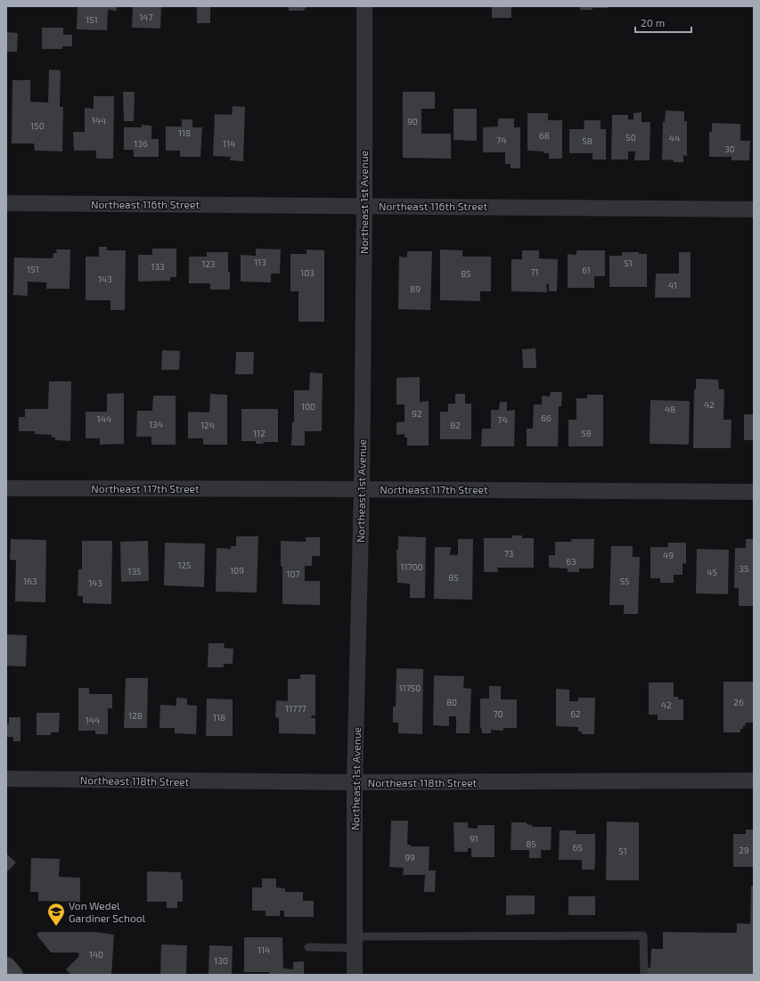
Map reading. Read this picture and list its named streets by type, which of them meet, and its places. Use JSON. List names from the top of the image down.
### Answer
{
  "streets": {
    "street": [
      "Northeast 1st Avenue",
      "Northeast 116th Street",
      "Northeast 117th Street",
      "Northeast 118th Street"
    ]
  },
  "crossings": [
    ["Northeast 1st Avenue", "Northeast 116th Street"],
    ["Northeast 1st Avenue", "Northeast 117th Street"],
    ["Northeast 1st Avenue", "Northeast 118th Street"]
  ],
  "places": {
    "school or university": ["Von Wedel Gardiner School"]
  },
  "house_numbers": [
    "147",
    "151",
    "144",
    "90",
    "150",
    "118",
    "68",
    "50",
    "44",
    "74",
    "58",
    "136",
    "114",
    "30",
    "113",
    "51",
    "123",
    "133",
    "151",
    "61",
    "71",
    "103",
    "85",
    "143",
    "41",
    "89",
    "42",
    "100",
    "48",
    "92",
    "66",
    "144",
    "74",
    "134",
    "124",
    "82",
    "112",
    "58",
    "73",
    "49",
    "63",
    "125",
    "11700",
    "35",
    "109",
    "135",
    "45",
    "107",
    "85",
    "163",
    "55",
    "143",
    "11750",
    "80",
    "26",
    "42",
    "11777",
    "70",
    "62",
    "128",
    "118",
    "144",
    "91",
    "85",
    "65",
    "29",
    "51",
    "99",
    "114",
    "140",
    "130"
  ],
  "scale_bar": "20 m"
}
